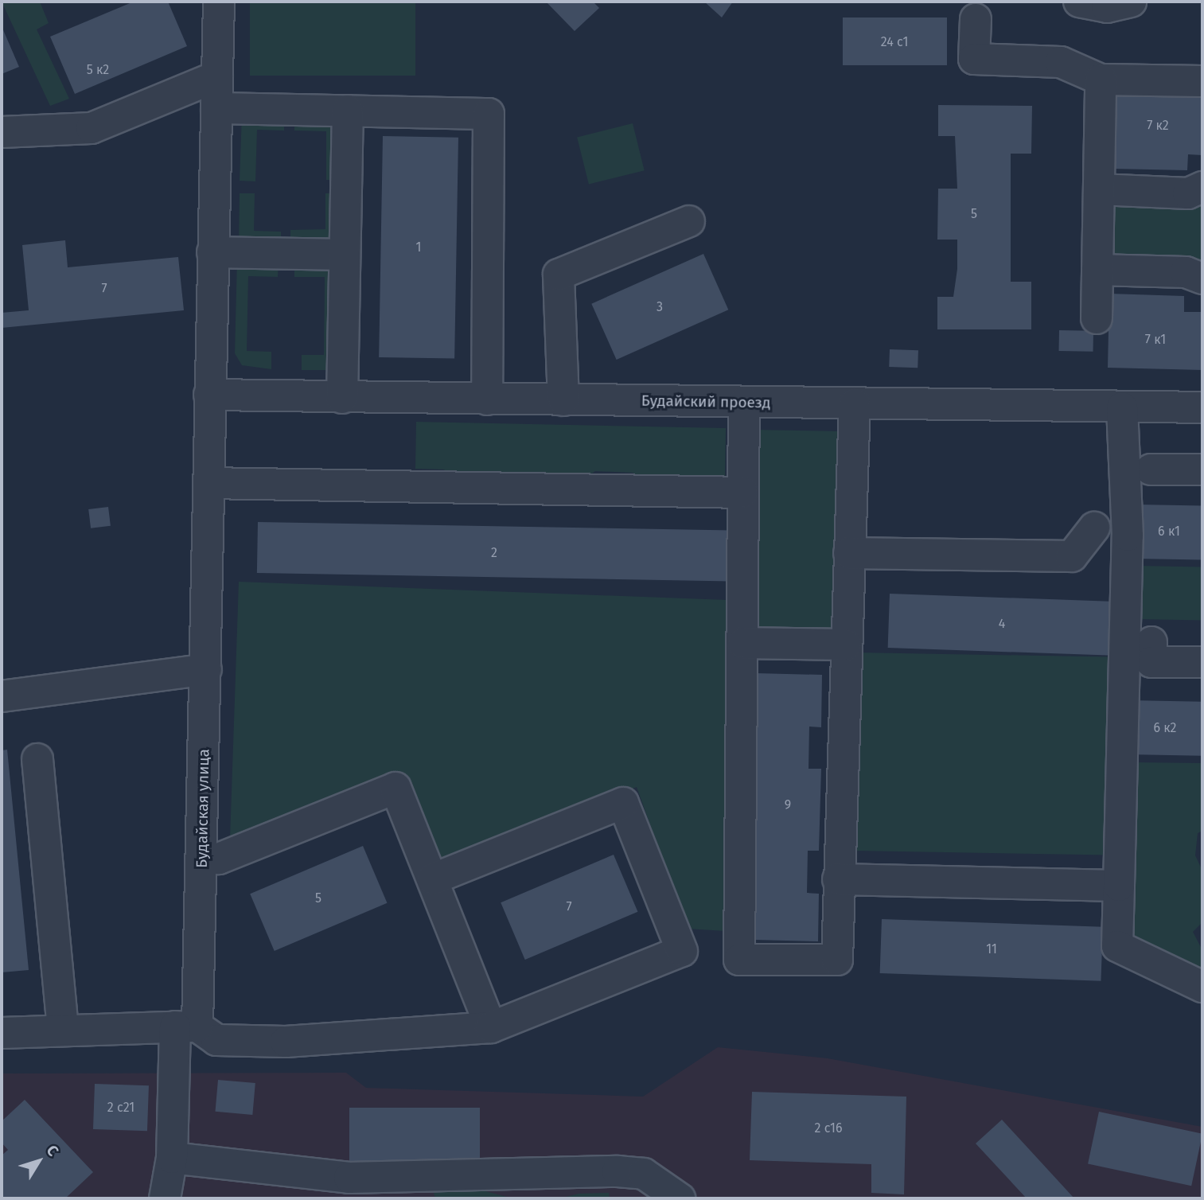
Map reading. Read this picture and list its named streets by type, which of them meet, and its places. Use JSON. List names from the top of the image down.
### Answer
{
  "streets": {
    "street": ["Будайский проезд", "Будайская улица"]
  },
  "crossings": [
    ["Будайский проезд", "Будайская улица"]
  ],
  "house_numbers": [
    "24 с1",
    "5 к2",
    "7 к2",
    "5",
    "1",
    "7",
    "3",
    "7 к1",
    "6 к1",
    "2",
    "4",
    "6 к2",
    "9",
    "5",
    "7",
    "11",
    "2 с21",
    "2 с16"
  ],
  "north": "top right"
}
